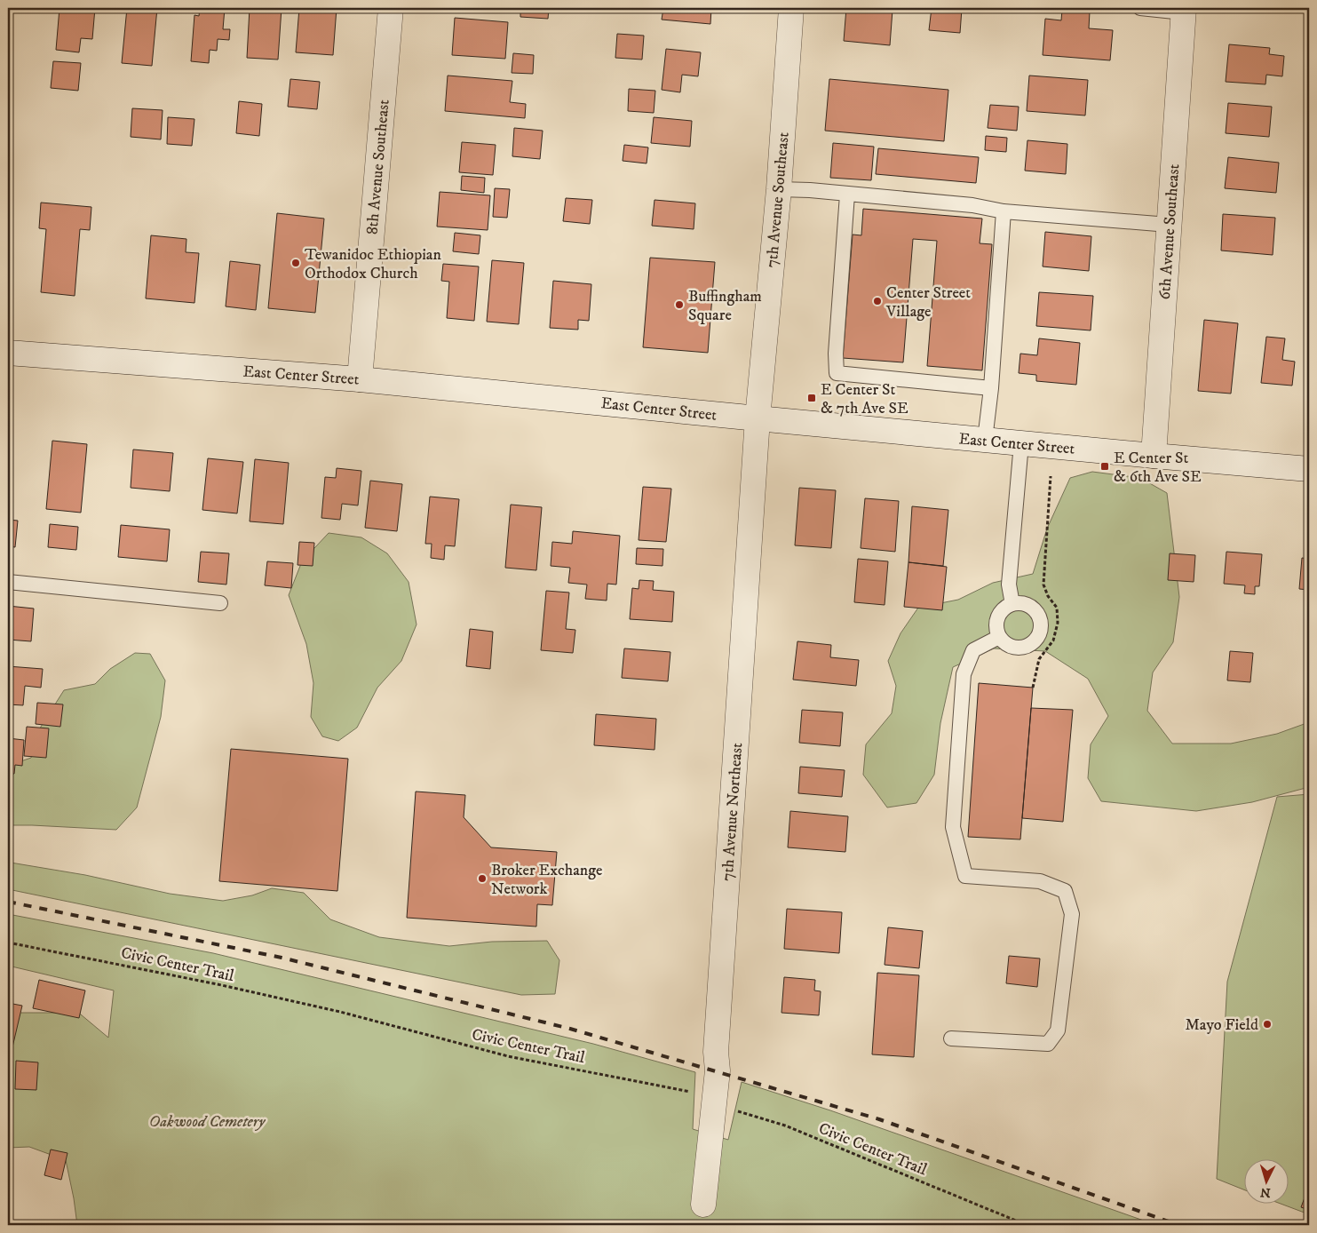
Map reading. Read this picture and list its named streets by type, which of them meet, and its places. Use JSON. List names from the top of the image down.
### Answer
{
  "streets": {
    "street": [
      "8th Avenue Southeast",
      "7th Avenue Southeast",
      "6th Avenue Southeast",
      "East Center Street",
      "7th Avenue Northeast"
    ],
    "path": ["Civic Center Trail"]
  },
  "crossings": [
    ["8th Avenue Southeast", "East Center Street"],
    ["7th Avenue Southeast", "East Center Street"],
    ["7th Avenue Southeast", "7th Avenue Northeast"],
    ["6th Avenue Southeast", "East Center Street"],
    ["East Center Street", "7th Avenue Northeast"],
    ["7th Avenue Northeast", "Civic Center Trail"]
  ],
  "parks": ["Oakwood Cemetery"],
  "places": {
    "other": [
      "Tewanidoc Ethiopian Orthodox Church",
      "Center Street Village",
      "Buffingham Square",
      "Broker Exchange Network",
      "Mayo Field"
    ],
    "transit": ["E Center St & 7th Ave SE", "E Center St & 6th Ave SE"]
  },
  "north": "bottom"
}
